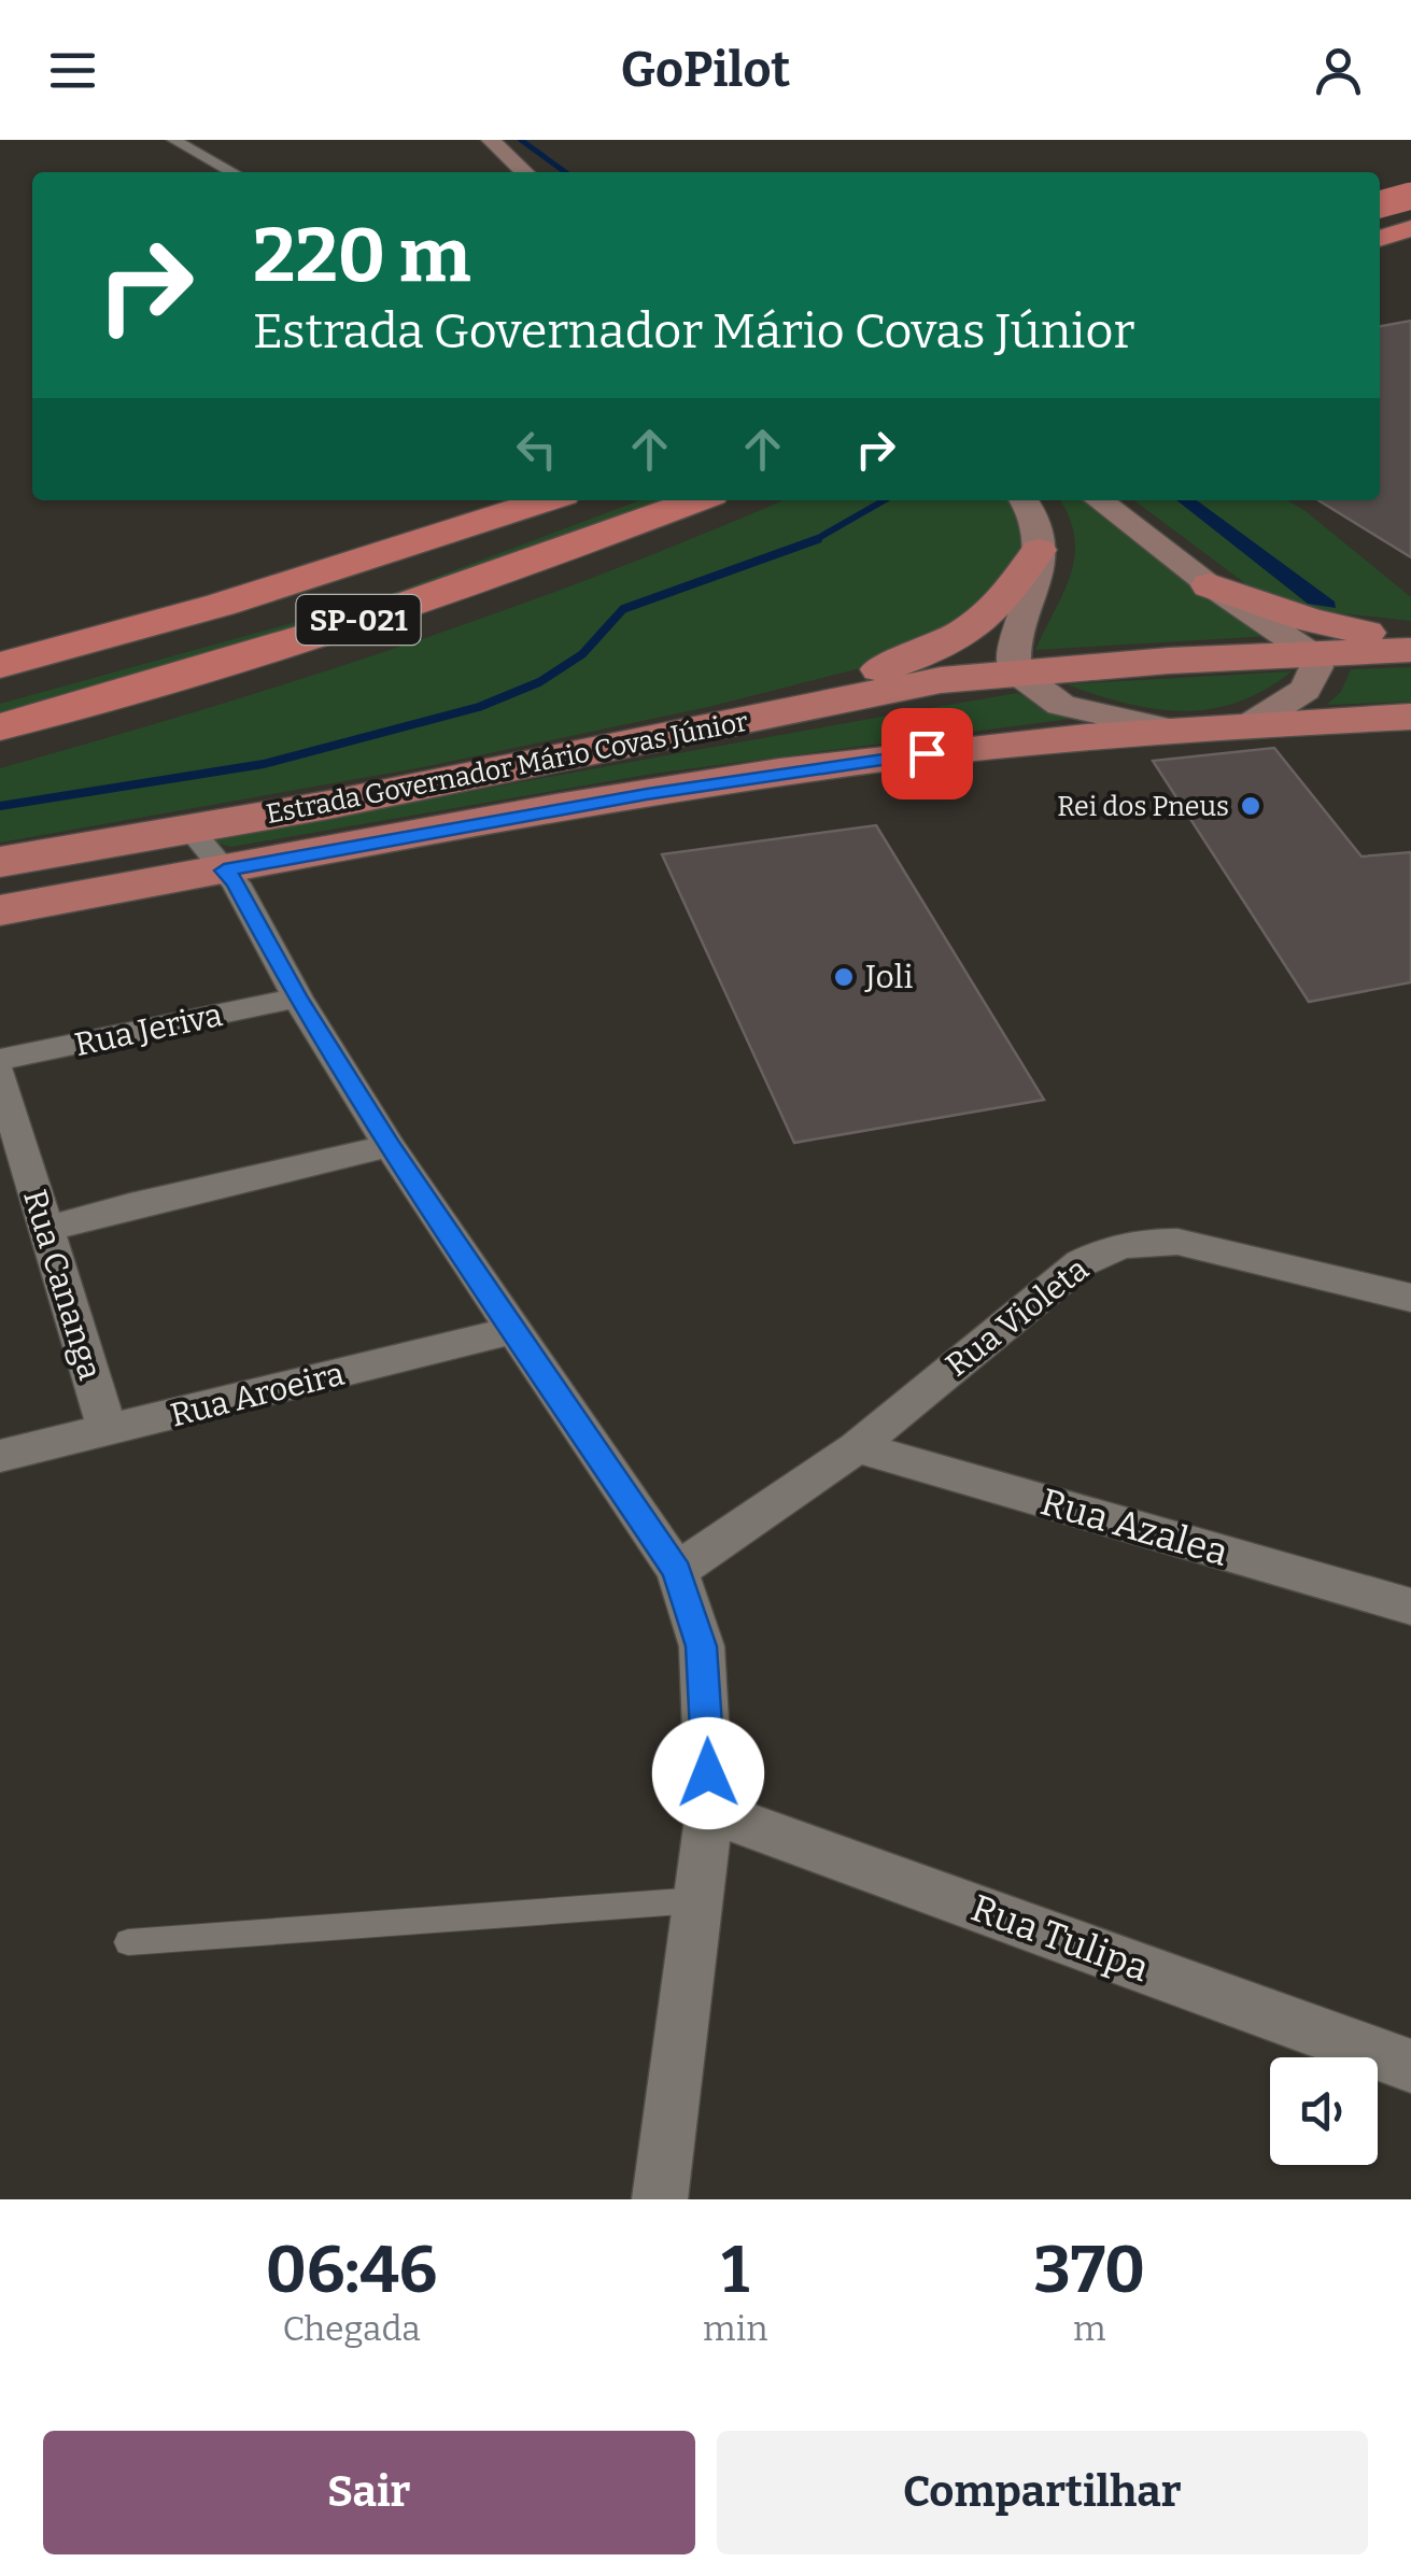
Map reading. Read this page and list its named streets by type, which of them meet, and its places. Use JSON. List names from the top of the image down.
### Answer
{
  "streets": {
    "highway": ["SP-021", "Estrada Governador Mário Covas Júnior"],
    "street": [
      "Rua Jeriva",
      "Rua Cananga",
      "Rua Violeta",
      "Rua Aroeira",
      "Rua Azalea",
      "Rua Tulipa"
    ]
  },
  "crossings": [
    ["Rua Cananga", "Rua Aroeira"],
    ["Rua Violeta", "Rua Azalea"]
  ],
  "places": ["Rei dos Pneus", "Joli"],
  "page": {
    "header": "GoPilot",
    "turn": ["220 m", "Estrada Governador Mário Covas Júnior"],
    "eta": [
      "06:46",
      "Chegada",
      "1",
      "min",
      "370",
      "m"
    ],
    "buttons": ["Sair", "Compartilhar"]
  }
}
